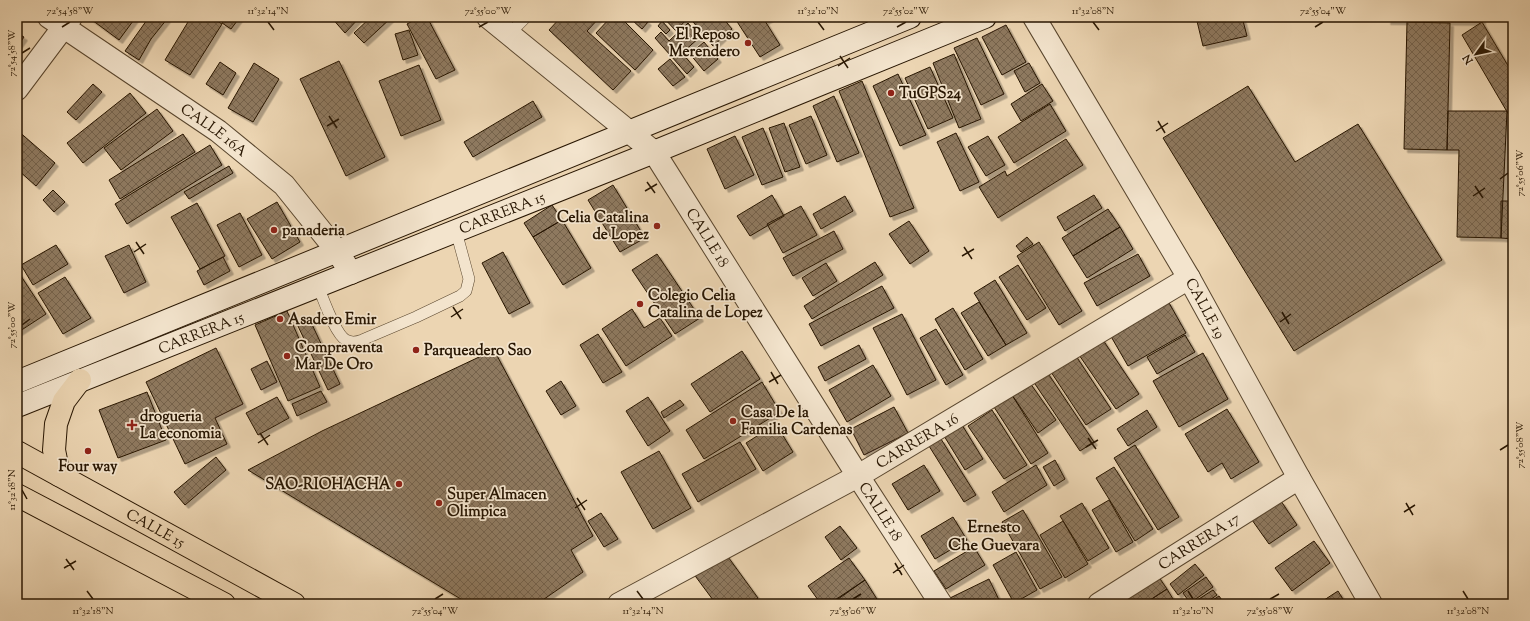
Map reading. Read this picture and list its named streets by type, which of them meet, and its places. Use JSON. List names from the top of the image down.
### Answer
{
  "streets": {
    "highway": ["CALLE 15"],
    "street": [
      "CALLE 16A",
      "CARRERA 15",
      "CALLE 18",
      "CALLE 19",
      "CARRERA 16",
      "CARRERA 17"
    ]
  },
  "crossings": [
    ["CALLE 16A", "CARRERA 15"],
    ["CARRERA 15", "CALLE 18"],
    ["CALLE 18", "CARRERA 16"],
    ["CALLE 19", "CARRERA 16"],
    ["CALLE 19", "CARRERA 17"]
  ],
  "districts": ["Ernesto Che Guevara"],
  "places": {
    "other": [
      "El Reposo Merendero",
      "TuGPS24",
      "Celia Catalina de Lopez",
      "panaderia",
      "Colegio Celia Catalina de Lopez",
      "Asadero Emir",
      "Parqueadero Sao",
      "Compraventa Mar De Oro",
      "Casa De la Familia Cardenas",
      "Four way",
      "SAO-RIOHACHA",
      "Super Almacen Olimpica"
    ],
    "health": ["drogueria La economia"]
  },
  "north": "bottom left",
  "coordinates": [
    "72°54'58\"W",
    "11°32'14\"N",
    "72°55'00\"W",
    "11°32'10\"N",
    "72°55'02\"W",
    "11°32'08\"N",
    "72°55'04\"W",
    "72°55'06\"W",
    "72°55'08\"W",
    "11°32'18\"N"
  ]
}
